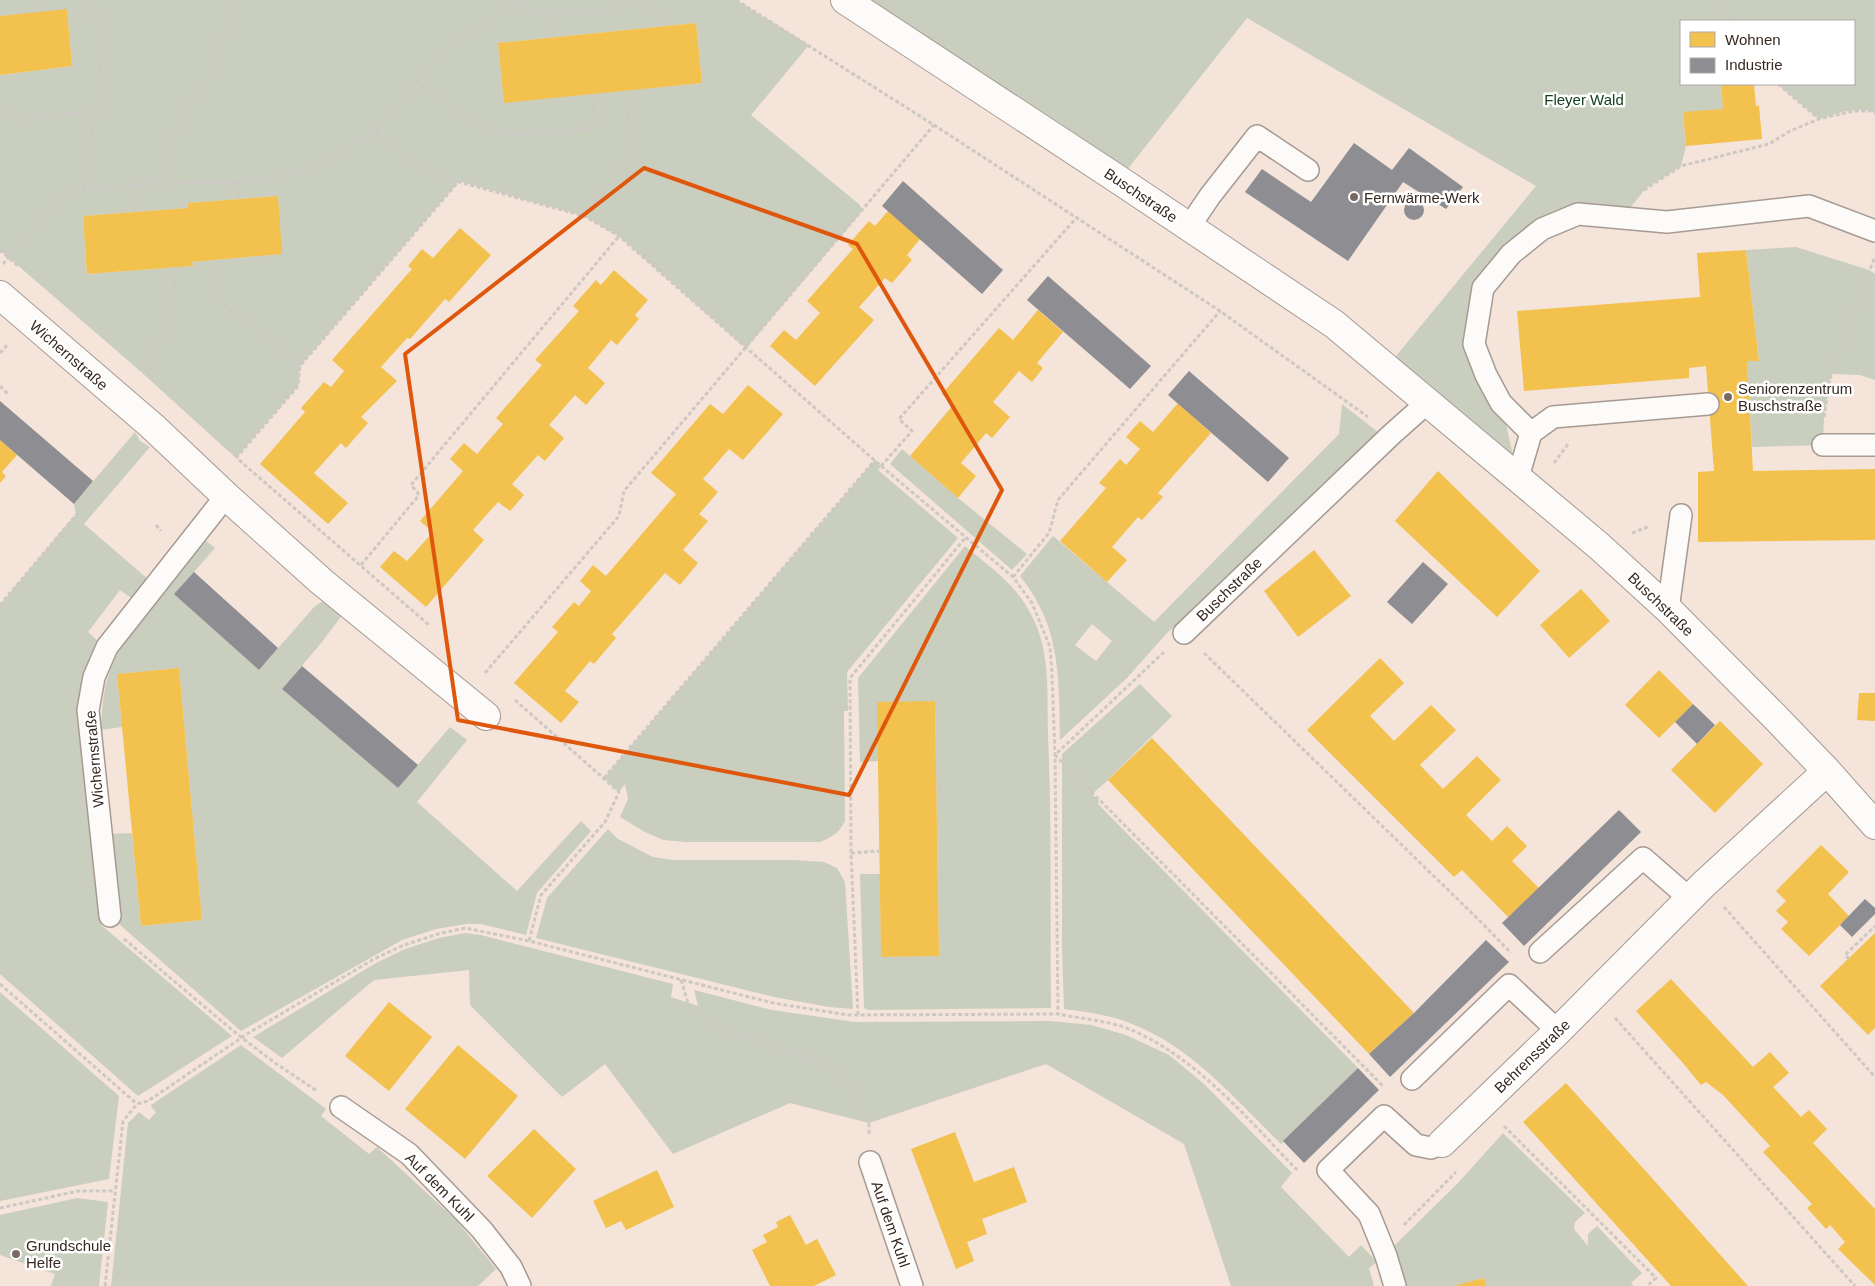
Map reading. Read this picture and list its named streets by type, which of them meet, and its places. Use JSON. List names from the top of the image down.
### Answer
{
  "streets": {
    "street": ["Buschstraße", "Wichernstraße", "Behrensstraße"],
    "lane": ["Auf dem Kuhl"]
  },
  "crossings": [
    ["Buschstraße", "Behrensstraße"]
  ],
  "parks": ["Fleyer Wald"],
  "places": ["Fernwärme-Werk", "Seniorenzentrum Buschstraße", "Grundschule Helfe"],
  "legend": ["Wohnen", "Industrie"]
}
